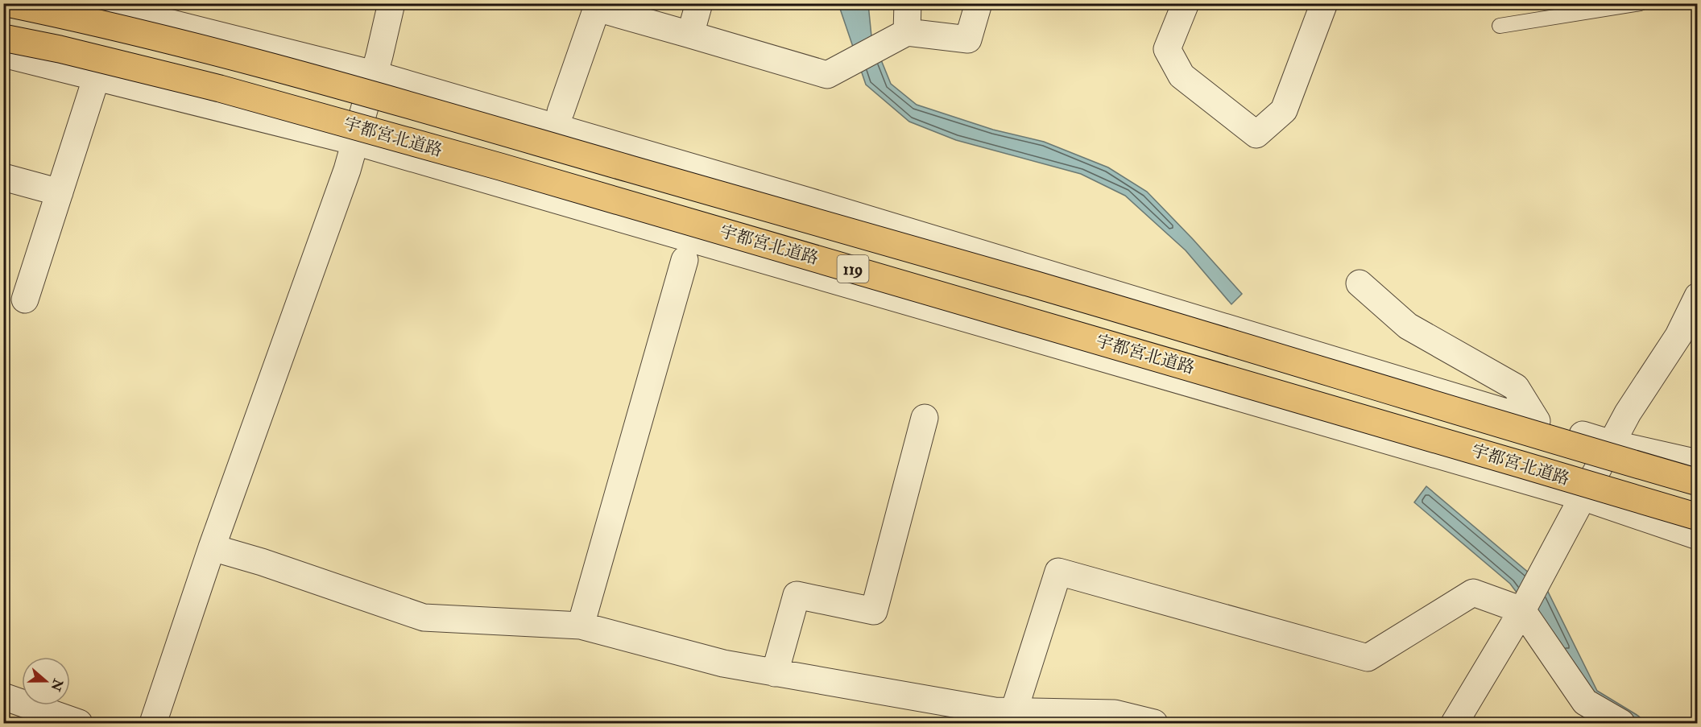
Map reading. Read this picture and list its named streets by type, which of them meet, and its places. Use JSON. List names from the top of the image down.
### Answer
{
  "streets": {
    "highway": ["宇都宮北道路", "119"]
  },
  "north": "right"
}
